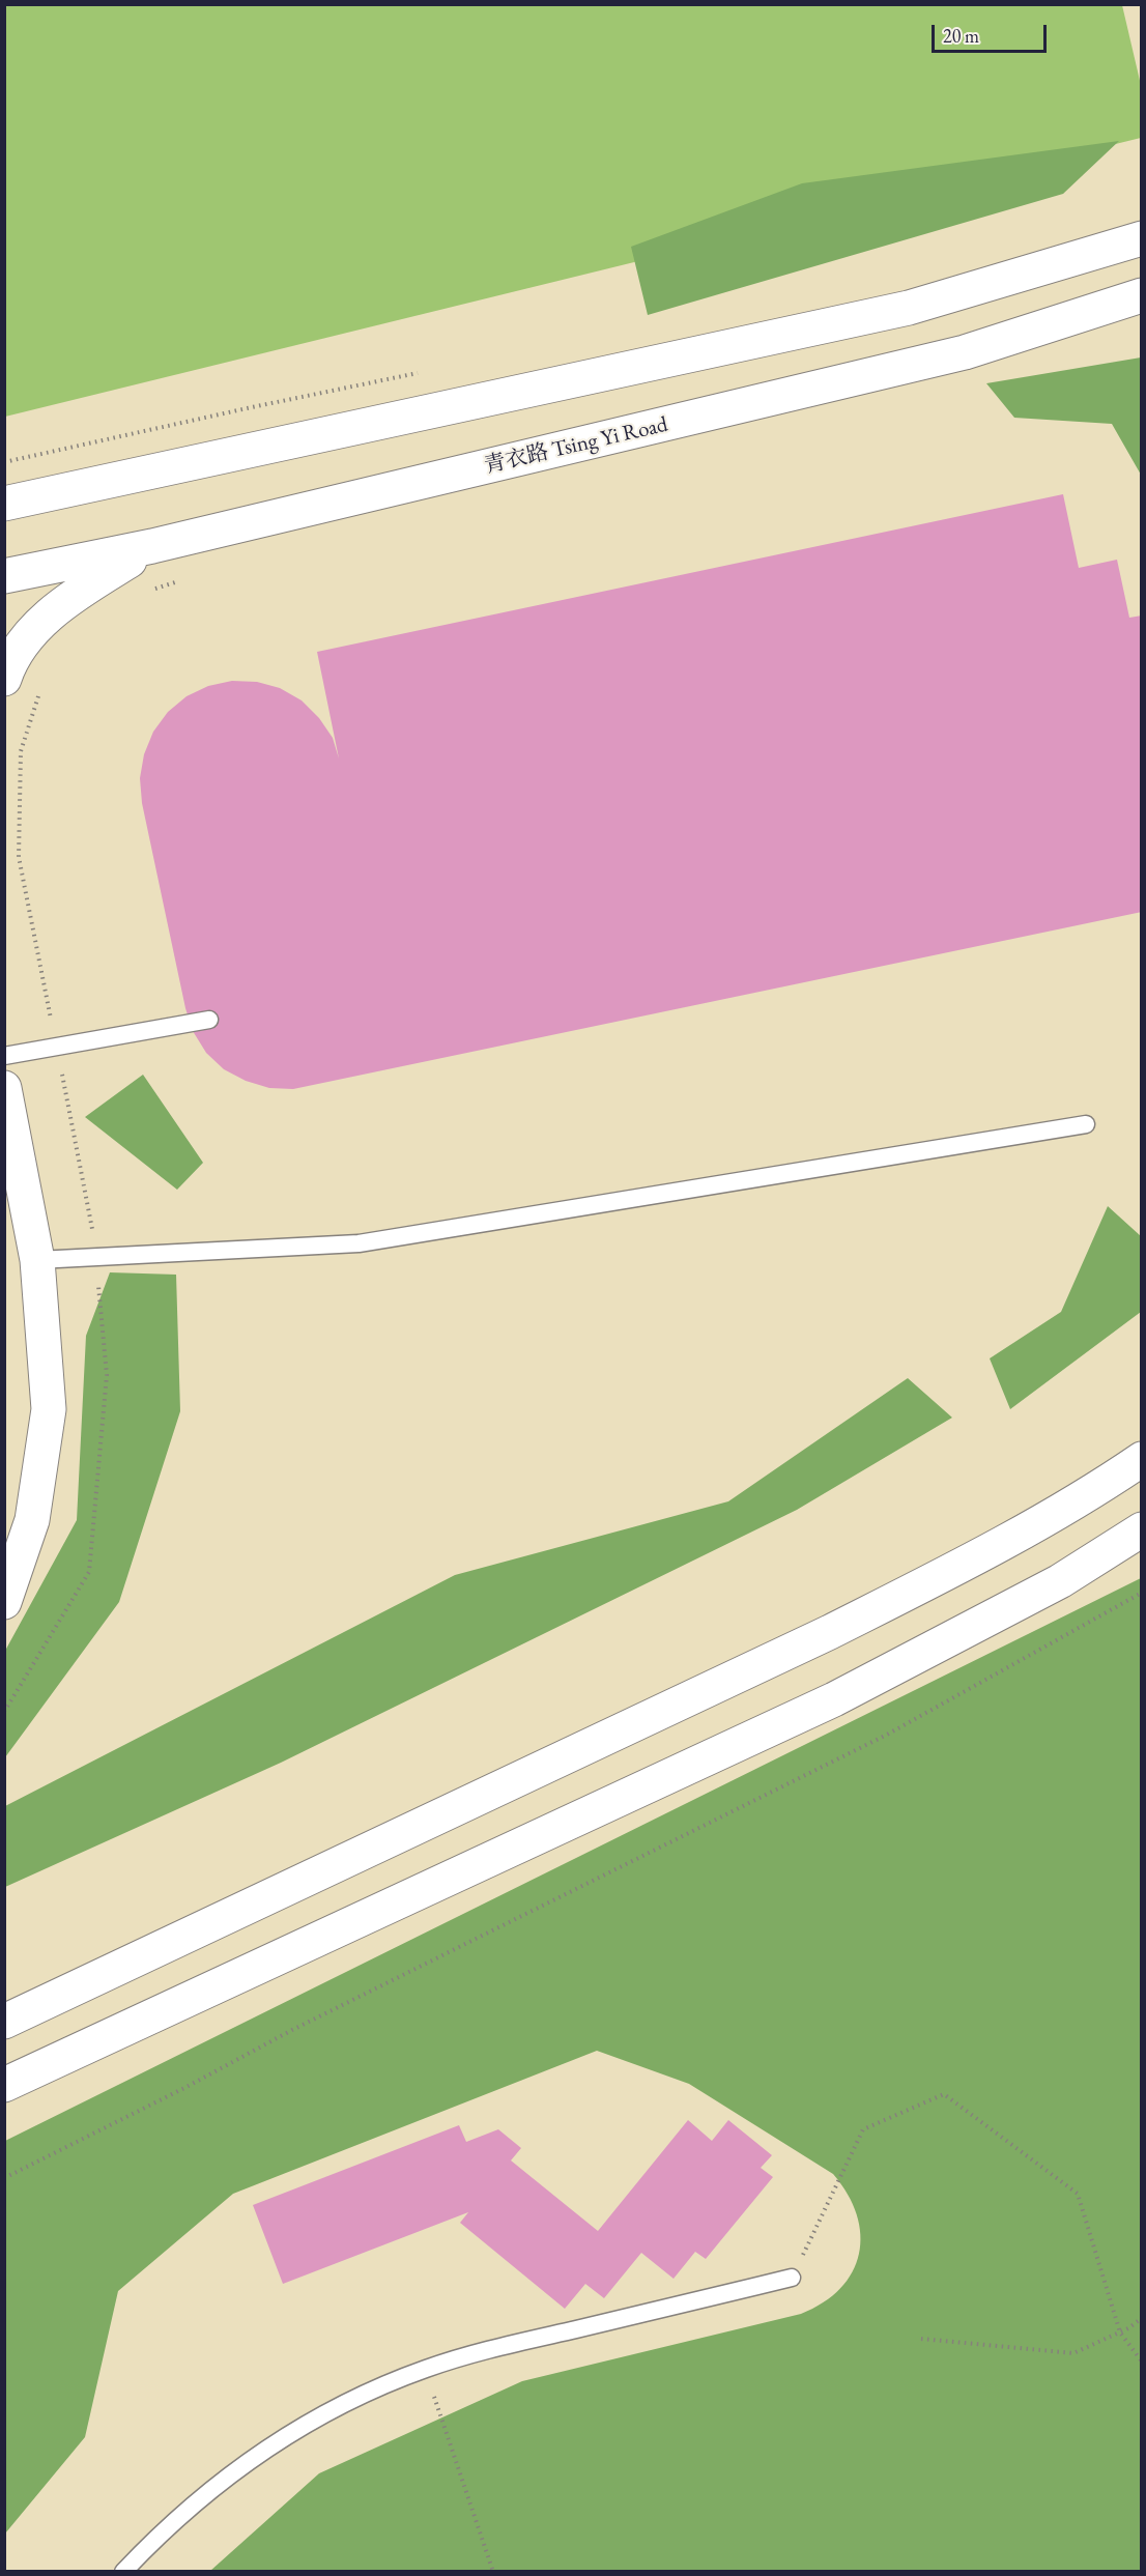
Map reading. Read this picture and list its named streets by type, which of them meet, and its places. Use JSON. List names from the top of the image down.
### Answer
{
  "streets": {
    "main road": ["青衣路 Tsing Yi Road"]
  },
  "scale_bar": "20 m"
}
